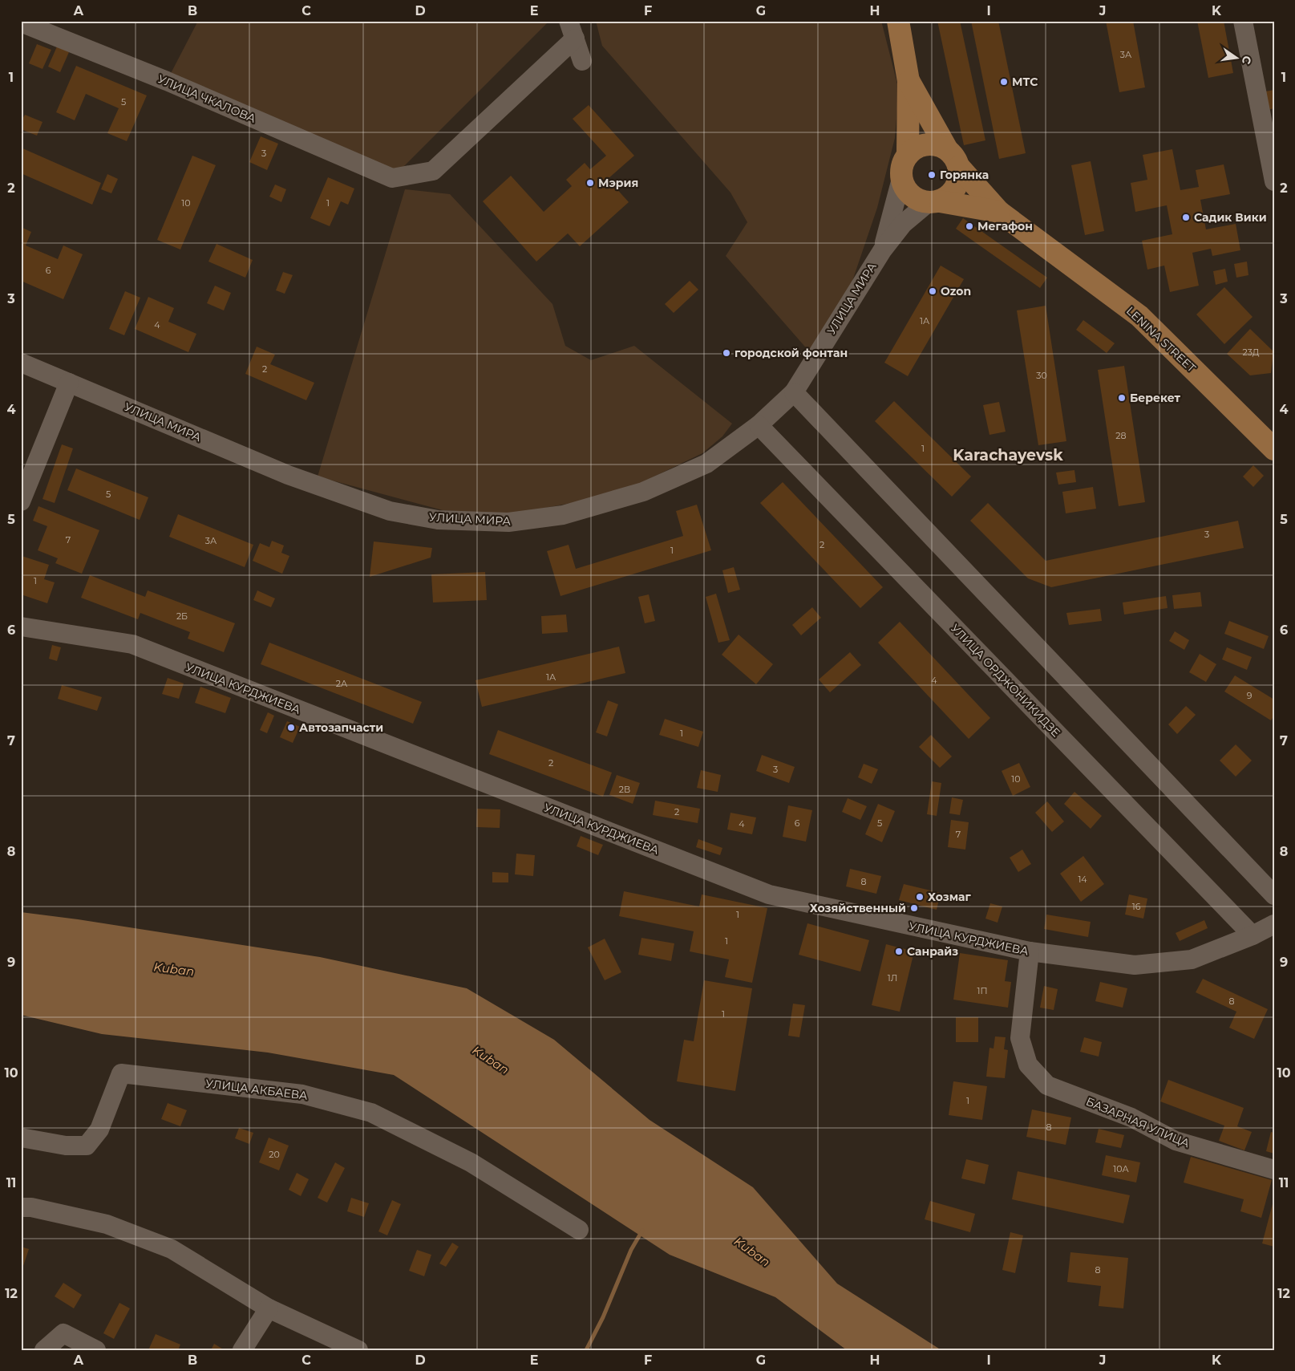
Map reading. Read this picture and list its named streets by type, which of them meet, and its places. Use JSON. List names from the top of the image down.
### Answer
{
  "streets": {
    "main road": ["LENINA STREET"],
    "street": [
      "УЛИЦА ЧКАЛОВА",
      "УЛИЦА МИРА",
      "УЛИЦА ОРДЖОНИКИДЗЕ",
      "УЛИЦА КУРДЖИЕВА",
      "УЛИЦА АКБАЕВА",
      "БАЗАРНАЯ УЛИЦА"
    ]
  },
  "crossings": [
    ["УЛИЦА МИРА", "LENINA STREET"],
    ["УЛИЦА МИРА", "УЛИЦА ОРДЖОНИКИДЗЕ"],
    ["УЛИЦА ОРДЖОНИКИДЗЕ", "УЛИЦА КУРДЖИЕВА"],
    ["УЛИЦА КУРДЖИЕВА", "БАЗАРНАЯ УЛИЦА"]
  ],
  "districts": ["Karachayevsk"],
  "water": ["Kuban"],
  "places": [
    "МТС",
    "Горянка",
    "Мэрия",
    "Садик Вики",
    "Мегафон",
    "Ozon",
    "городской фонтан",
    "Берекет",
    "Автозапчасти",
    "Хозмаг",
    "Хозяйственный",
    "Санрайз"
  ],
  "house_numbers": [
    "3А",
    "5",
    "3",
    "10",
    "1",
    "6",
    "1А",
    "4",
    "23Д",
    "2",
    "30",
    "28",
    "1",
    "5",
    "3",
    "7",
    "3А",
    "2",
    "1",
    "1",
    "2Б",
    "1А",
    "4",
    "2А",
    "9",
    "1",
    "2",
    "3",
    "10",
    "2В",
    "2",
    "6",
    "5",
    "4",
    "7",
    "14",
    "8",
    "16",
    "1",
    "1",
    "1Л",
    "1П",
    "8",
    "1",
    "1",
    "8",
    "20",
    "10А",
    "8"
  ],
  "north": "right",
  "grid": {
    "columns": [
      "A",
      "B",
      "C",
      "D",
      "E",
      "F",
      "G",
      "H",
      "I",
      "J",
      "K"
    ],
    "rows": [
      "1",
      "2",
      "3",
      "4",
      "5",
      "6",
      "7",
      "8",
      "9",
      "10",
      "11",
      "12"
    ]
  }
}
